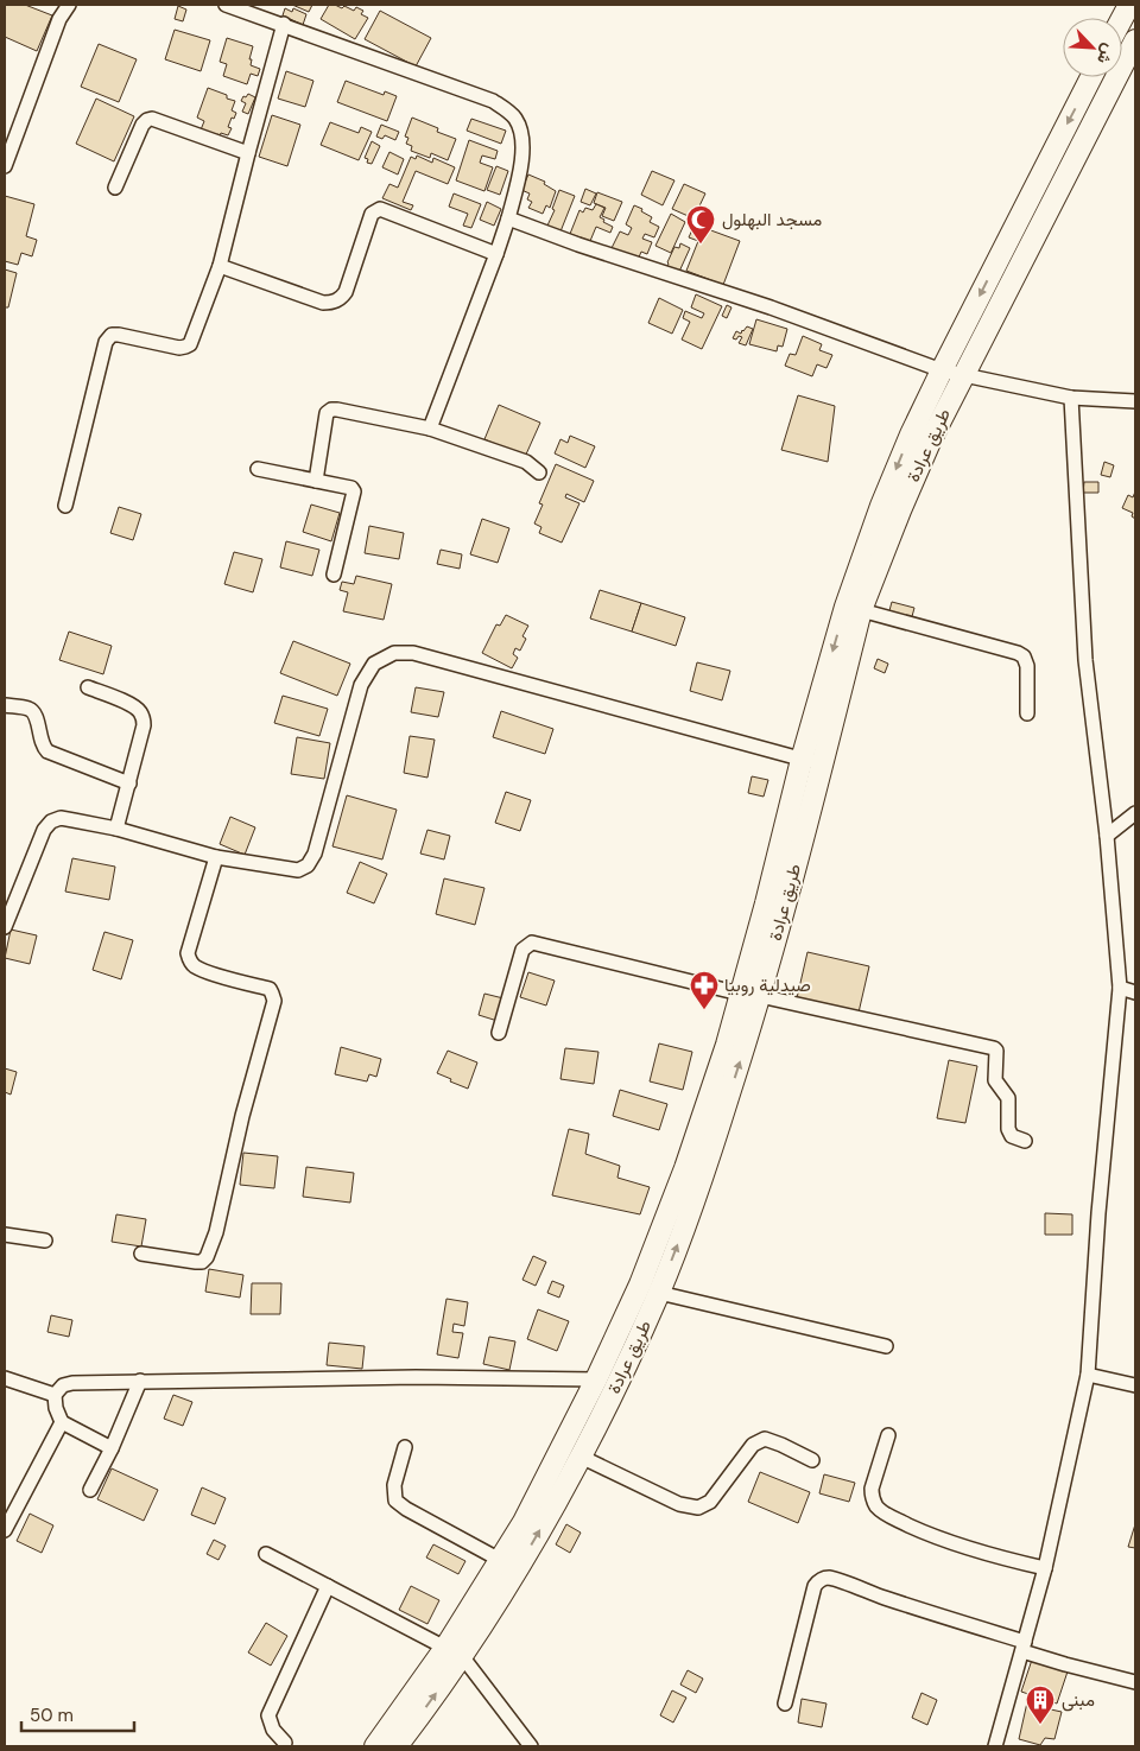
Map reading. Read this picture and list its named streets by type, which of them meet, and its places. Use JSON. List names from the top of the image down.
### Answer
{
  "streets": {
    "main road": ["طريق عرادة"]
  },
  "places": {
    "mosque": ["مسجد البهلول"],
    "pharmacy": ["صيدلية روبيا"],
    "building": ["مبنى"]
  },
  "scale_bar": "50 m",
  "north": "bottom right"
}
